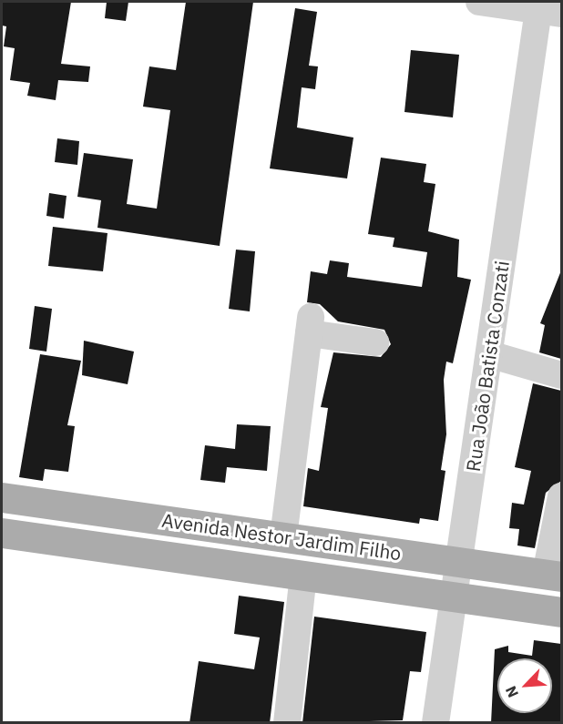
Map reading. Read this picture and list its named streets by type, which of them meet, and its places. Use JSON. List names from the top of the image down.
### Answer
{
  "streets": {
    "main road": ["Avenida Nestor Jardim Filho"],
    "street": ["Rua João Batista Conzati"]
  },
  "crossings": [
    ["Rua João Batista Conzati", "Avenida Nestor Jardim Filho"]
  ],
  "north": "bottom left"
}
